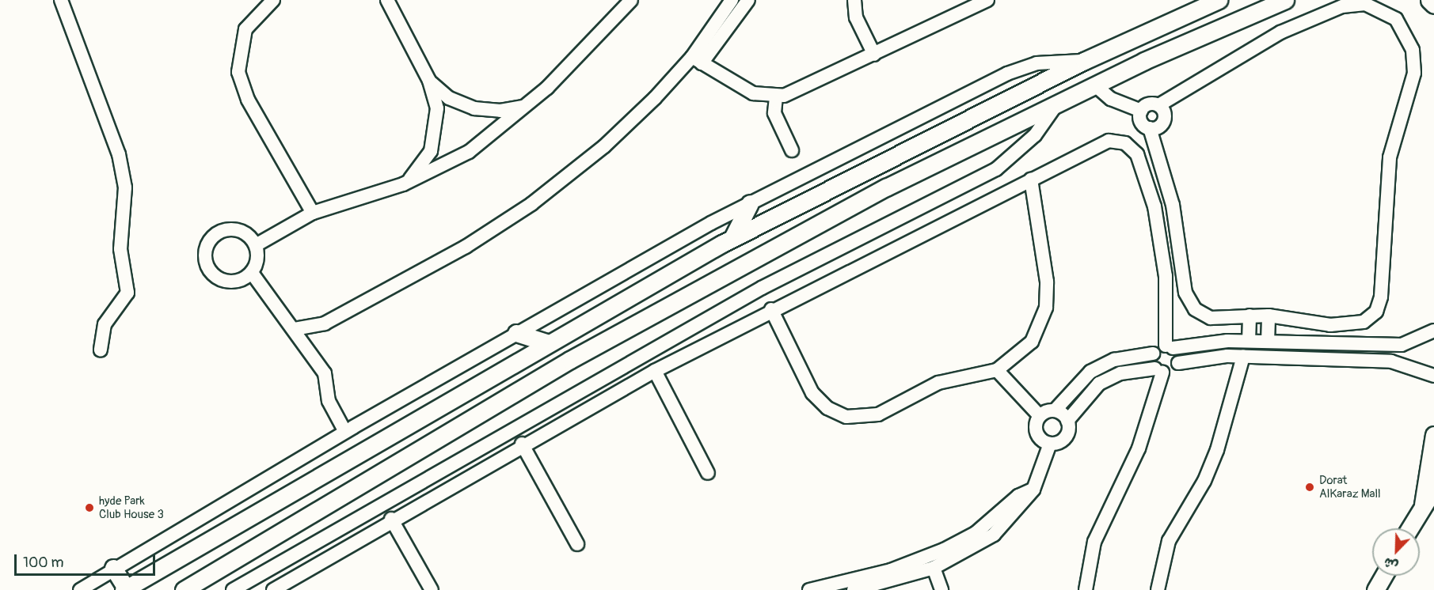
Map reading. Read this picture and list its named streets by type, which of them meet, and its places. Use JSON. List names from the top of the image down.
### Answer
{
  "places": ["Dorat AlKaraz Mall", "hyde Park Club House 3"],
  "scale_bar": "100 m",
  "north": "bottom left"
}
